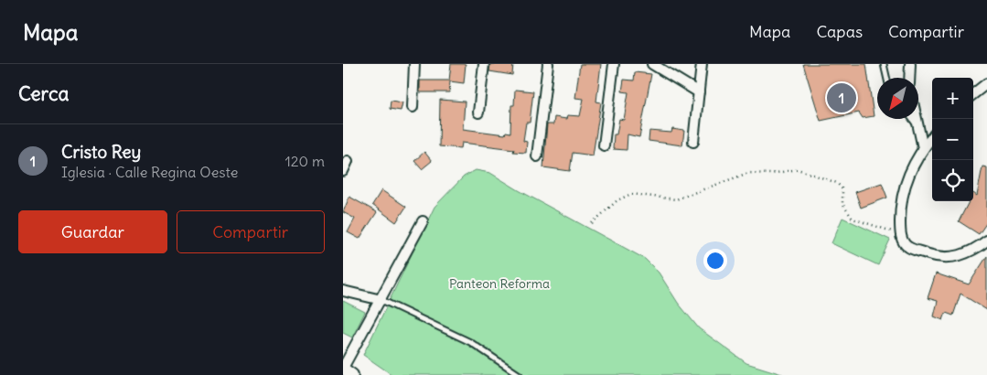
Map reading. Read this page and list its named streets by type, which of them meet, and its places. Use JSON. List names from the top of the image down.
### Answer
{
  "parks": ["Panteon Reforma"],
  "north": "bottom left",
  "page": {
    "header": "Mapa",
    "nav": ["Mapa", "Capas", "Compartir"],
    "heading": "Cerca",
    "map_buttons": ["+", "−"],
    "pins": "1",
    "list": [
      {
        "mark": "1",
        "name": "Cristo Rey",
        "note": "Iglesia · Calle Regina Oeste",
        "value": "120 m"
      }
    ],
    "buttons": ["Guardar", "Compartir"]
  }
}
